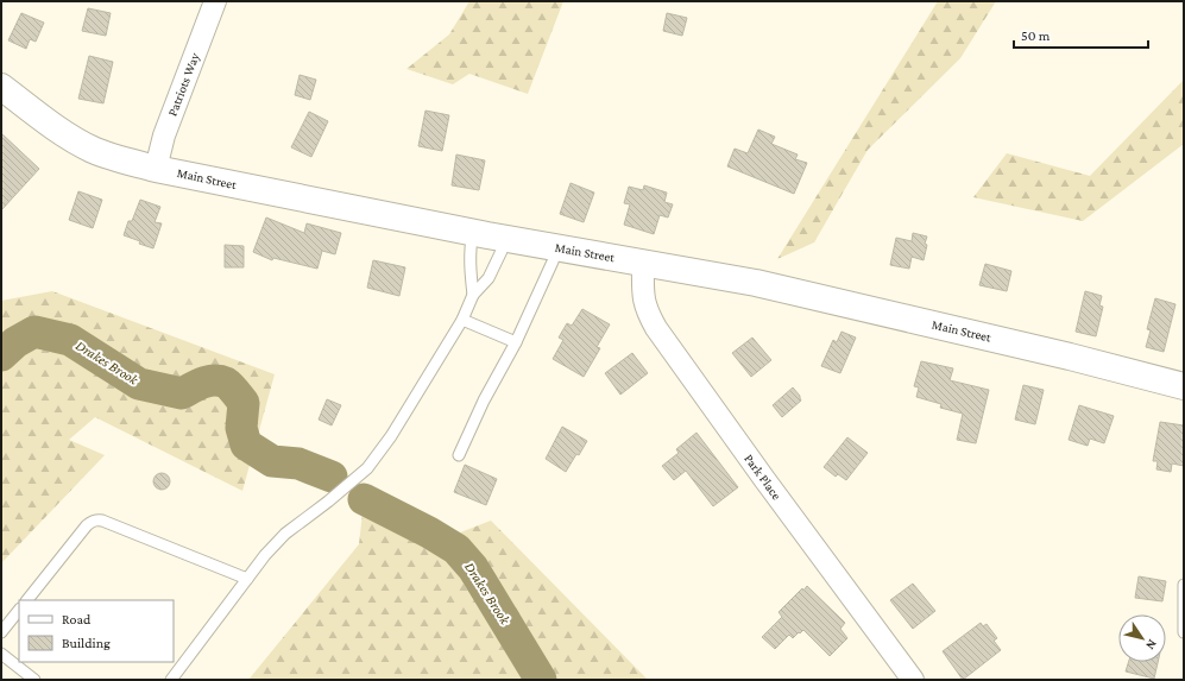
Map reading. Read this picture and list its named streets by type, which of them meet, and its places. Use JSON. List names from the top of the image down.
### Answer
{
  "streets": {
    "street": ["Patriots Way", "Main Street", "Park Place"]
  },
  "crossings": [
    ["Patriots Way", "Main Street"],
    ["Main Street", "Park Place"]
  ],
  "water": ["Drakes Brook"],
  "legend": ["Road", "Building"],
  "scale_bar": "50 m",
  "north": "bottom right"
}
